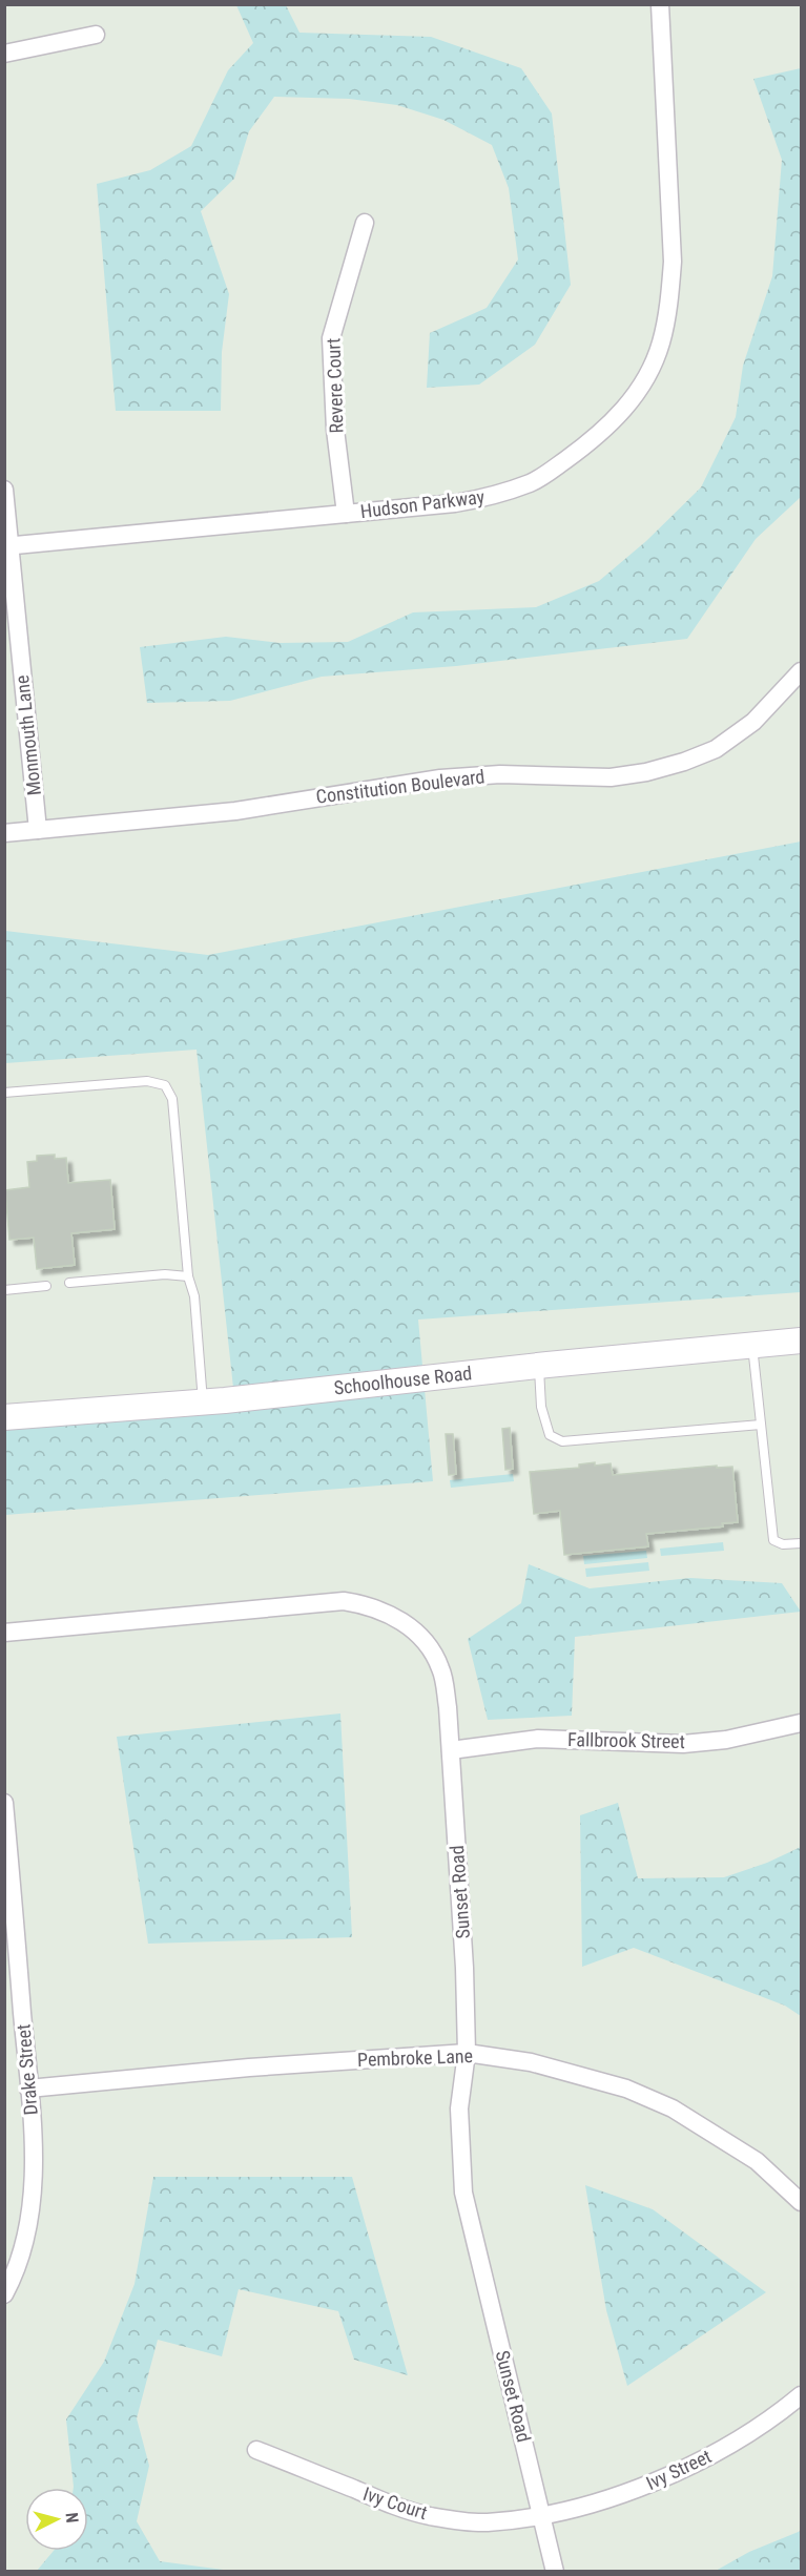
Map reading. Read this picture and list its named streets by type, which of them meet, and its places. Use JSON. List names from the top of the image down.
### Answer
{
  "streets": {
    "street": [
      "Revere Court",
      "Hudson Parkway",
      "Monmouth Lane",
      "Constitution Boulevard",
      "Schoolhouse Road",
      "Fallbrook Street",
      "Sunset Road",
      "Pembroke Lane",
      "Drake Street",
      "Ivy Street",
      "Ivy Court"
    ]
  },
  "crossings": [
    ["Revere Court", "Hudson Parkway"],
    ["Hudson Parkway", "Monmouth Lane"],
    ["Monmouth Lane", "Constitution Boulevard"],
    ["Fallbrook Street", "Sunset Road"],
    ["Sunset Road", "Pembroke Lane"],
    ["Sunset Road", "Ivy Street"],
    ["Sunset Road", "Ivy Court"],
    ["Pembroke Lane", "Drake Street"],
    ["Ivy Street", "Ivy Court"]
  ],
  "north": "right"
}
